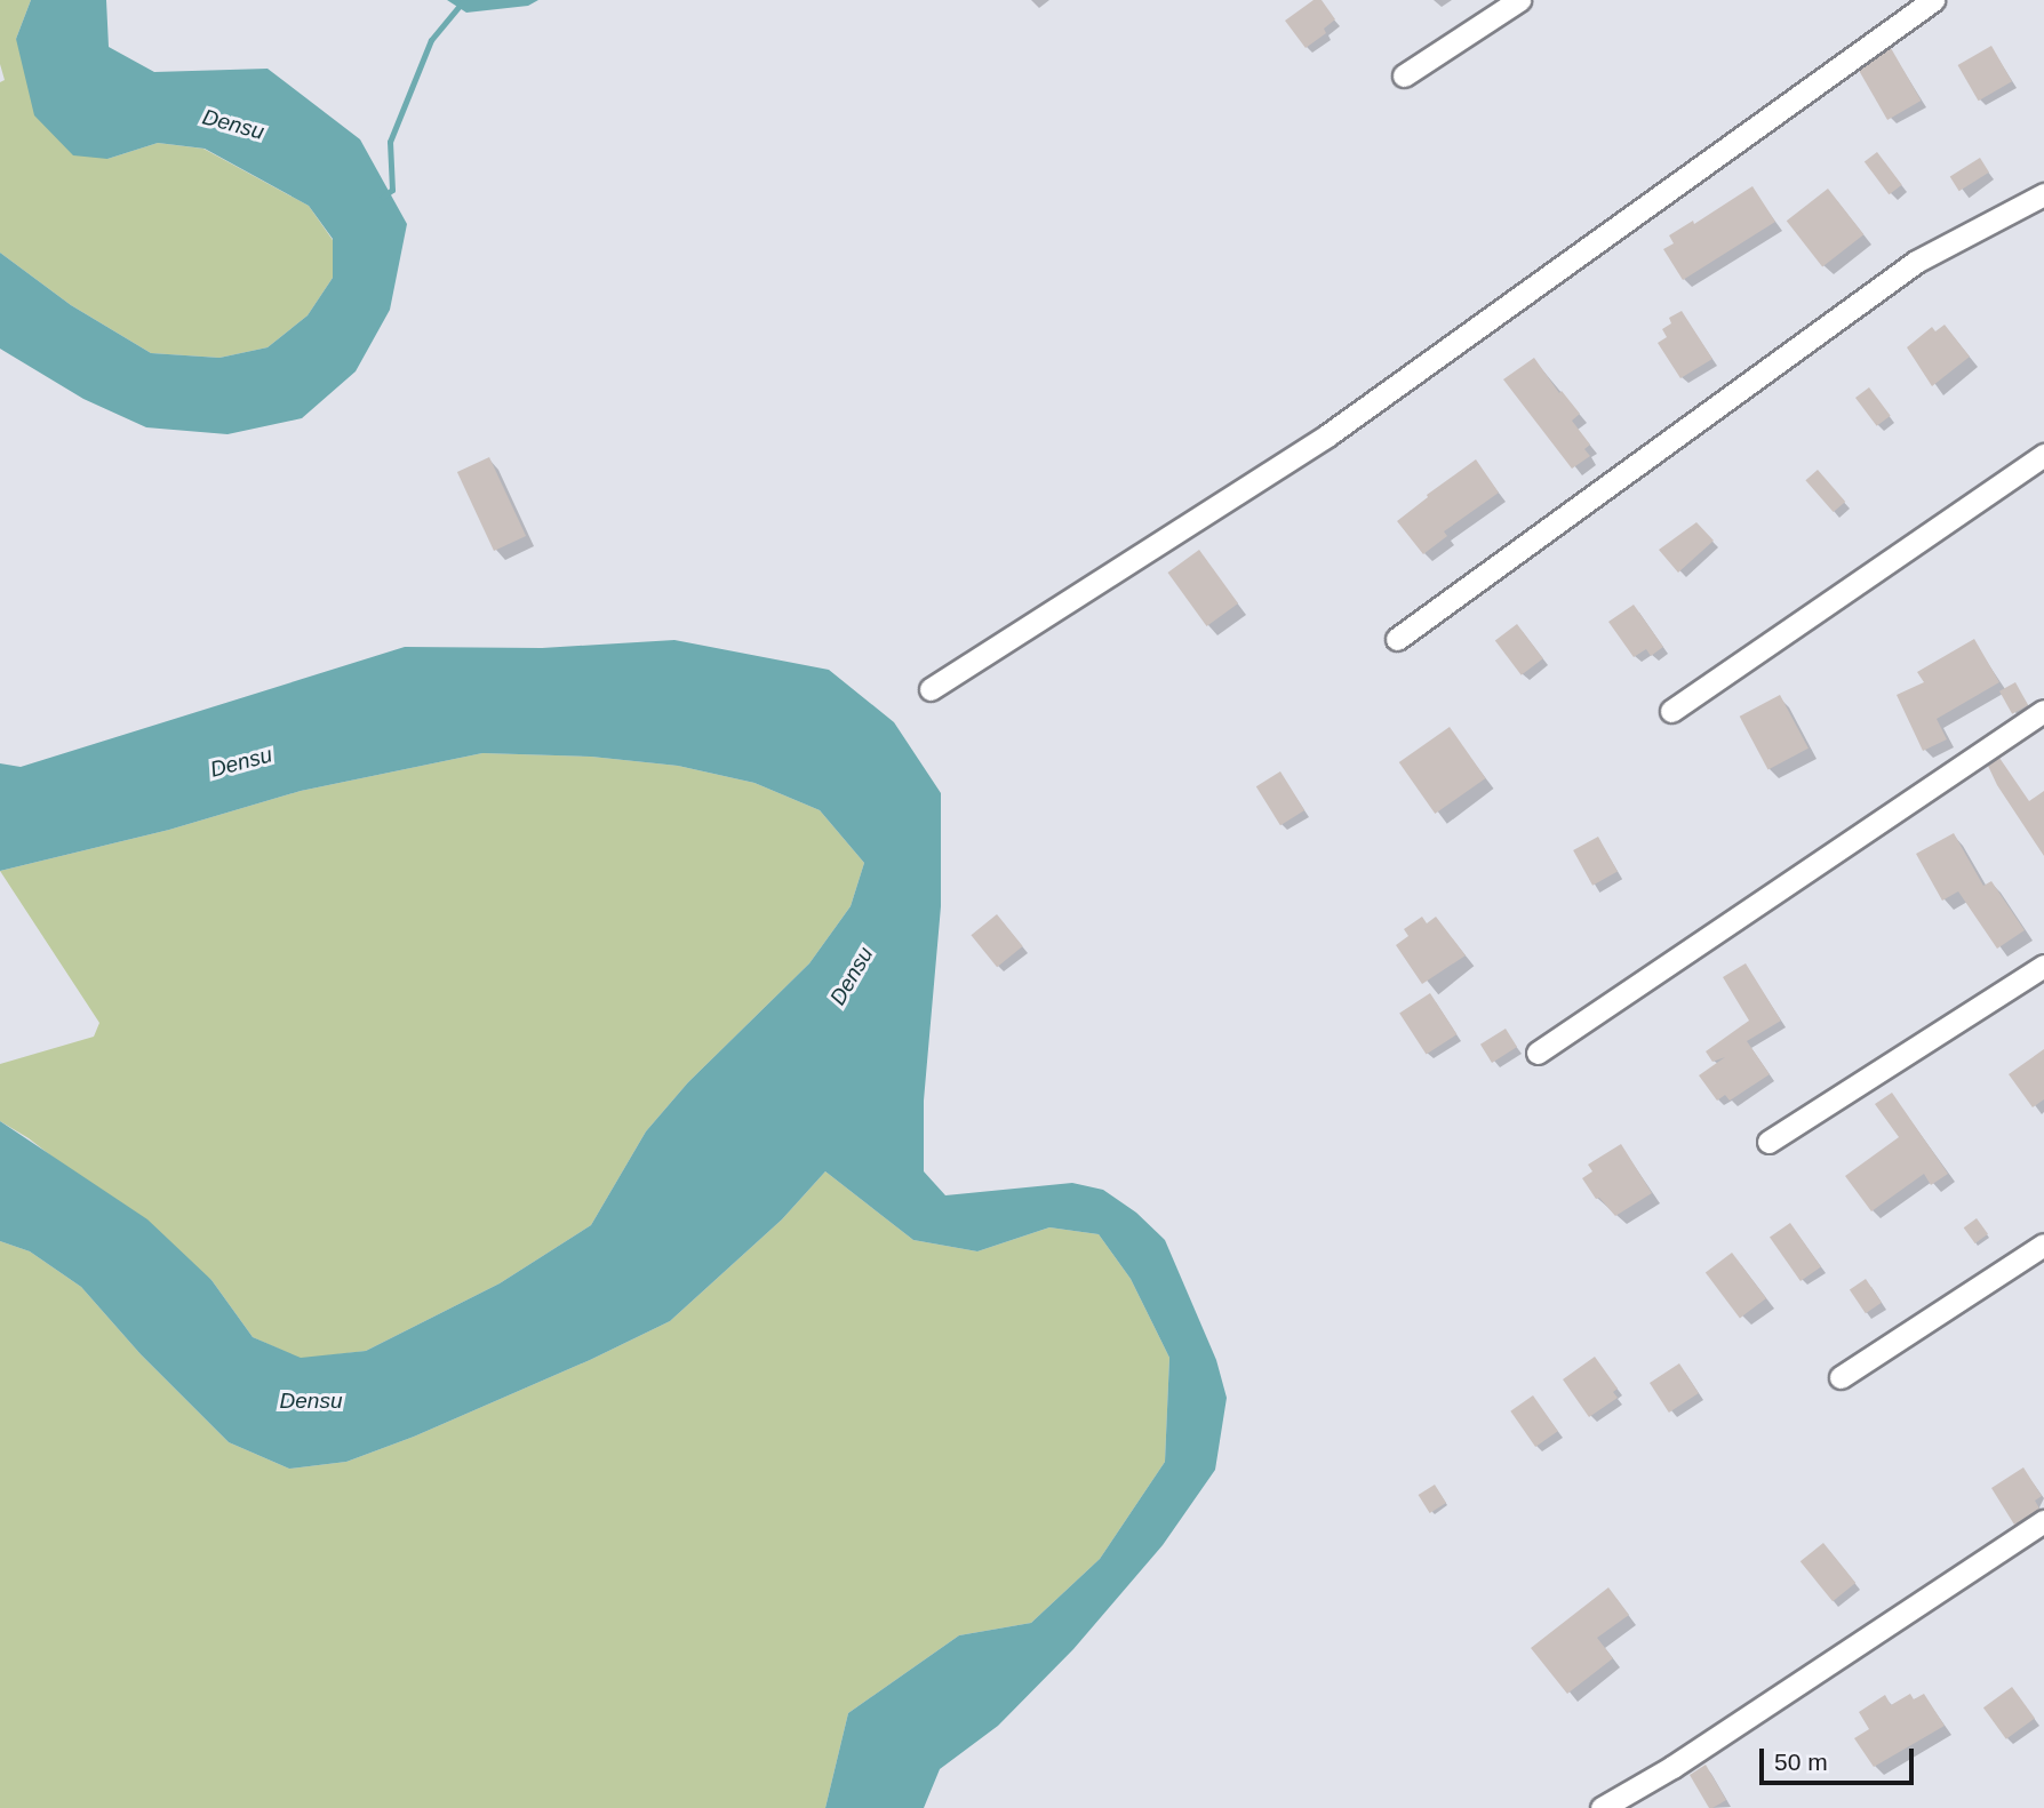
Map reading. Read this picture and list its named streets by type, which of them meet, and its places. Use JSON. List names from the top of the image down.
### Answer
{
  "water": ["Densu"],
  "scale_bar": "50 m"
}
